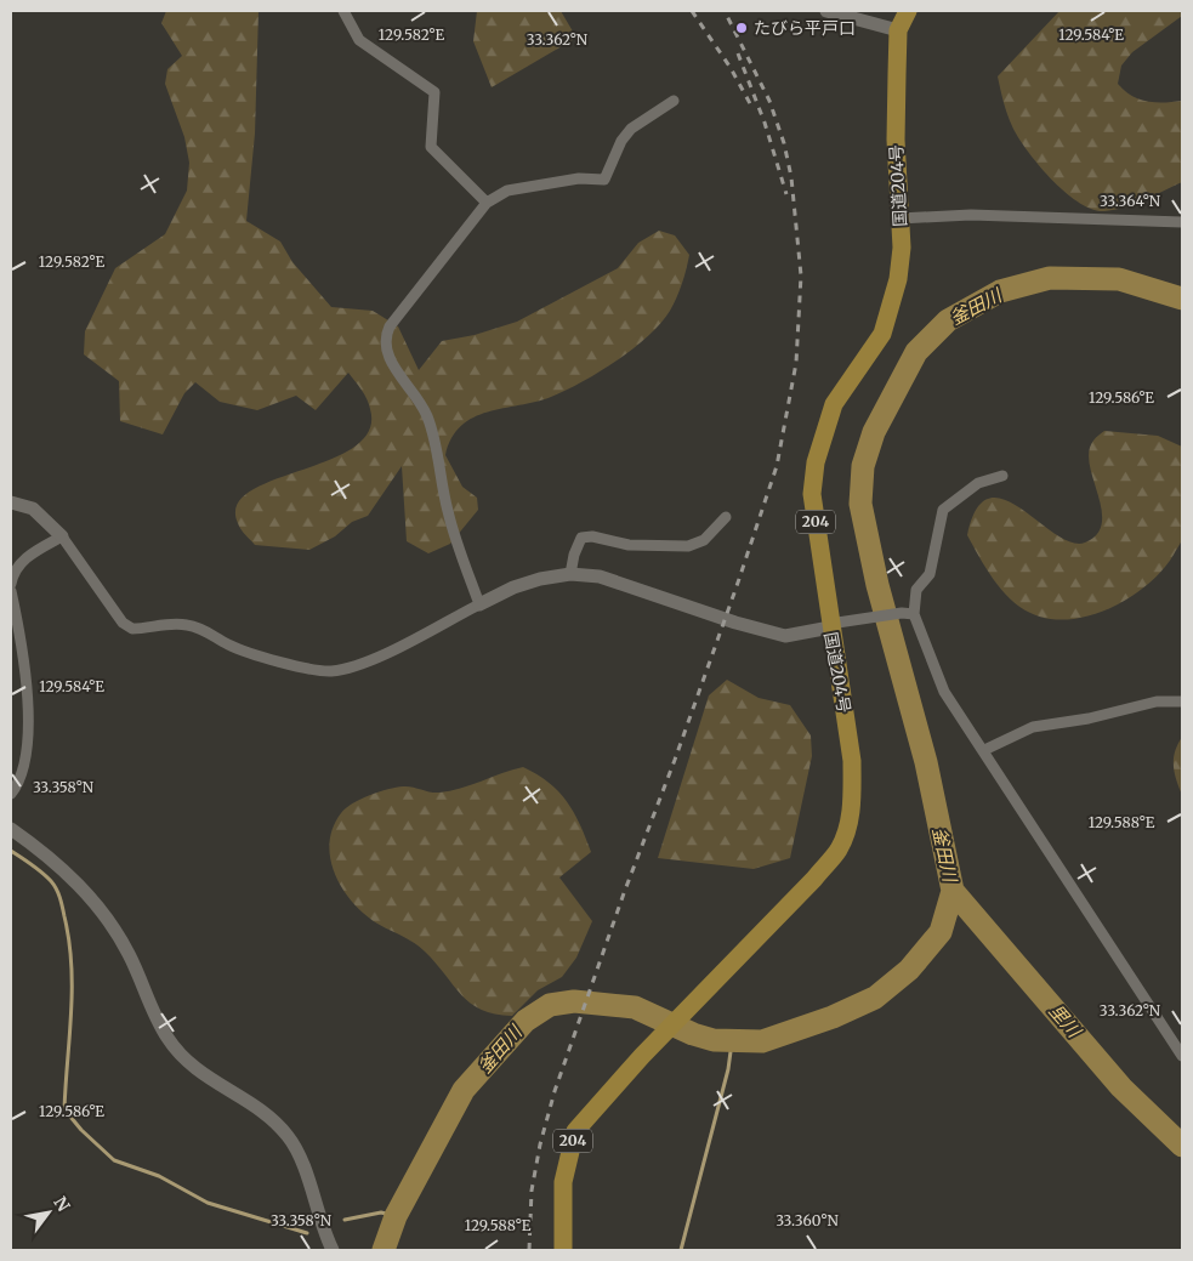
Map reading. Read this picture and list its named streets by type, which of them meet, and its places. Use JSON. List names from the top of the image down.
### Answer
{
  "streets": {
    "highway": ["国道204号", "204"]
  },
  "water": ["釜田川", "里川"],
  "places": ["たびら平戸口"],
  "north": "top right",
  "coordinates": [
    "129.582°E",
    "129.584°E",
    "33.362°N",
    "33.364°N",
    "129.586°E",
    "33.358°N",
    "129.588°E",
    "33.360°N"
  ]
}
